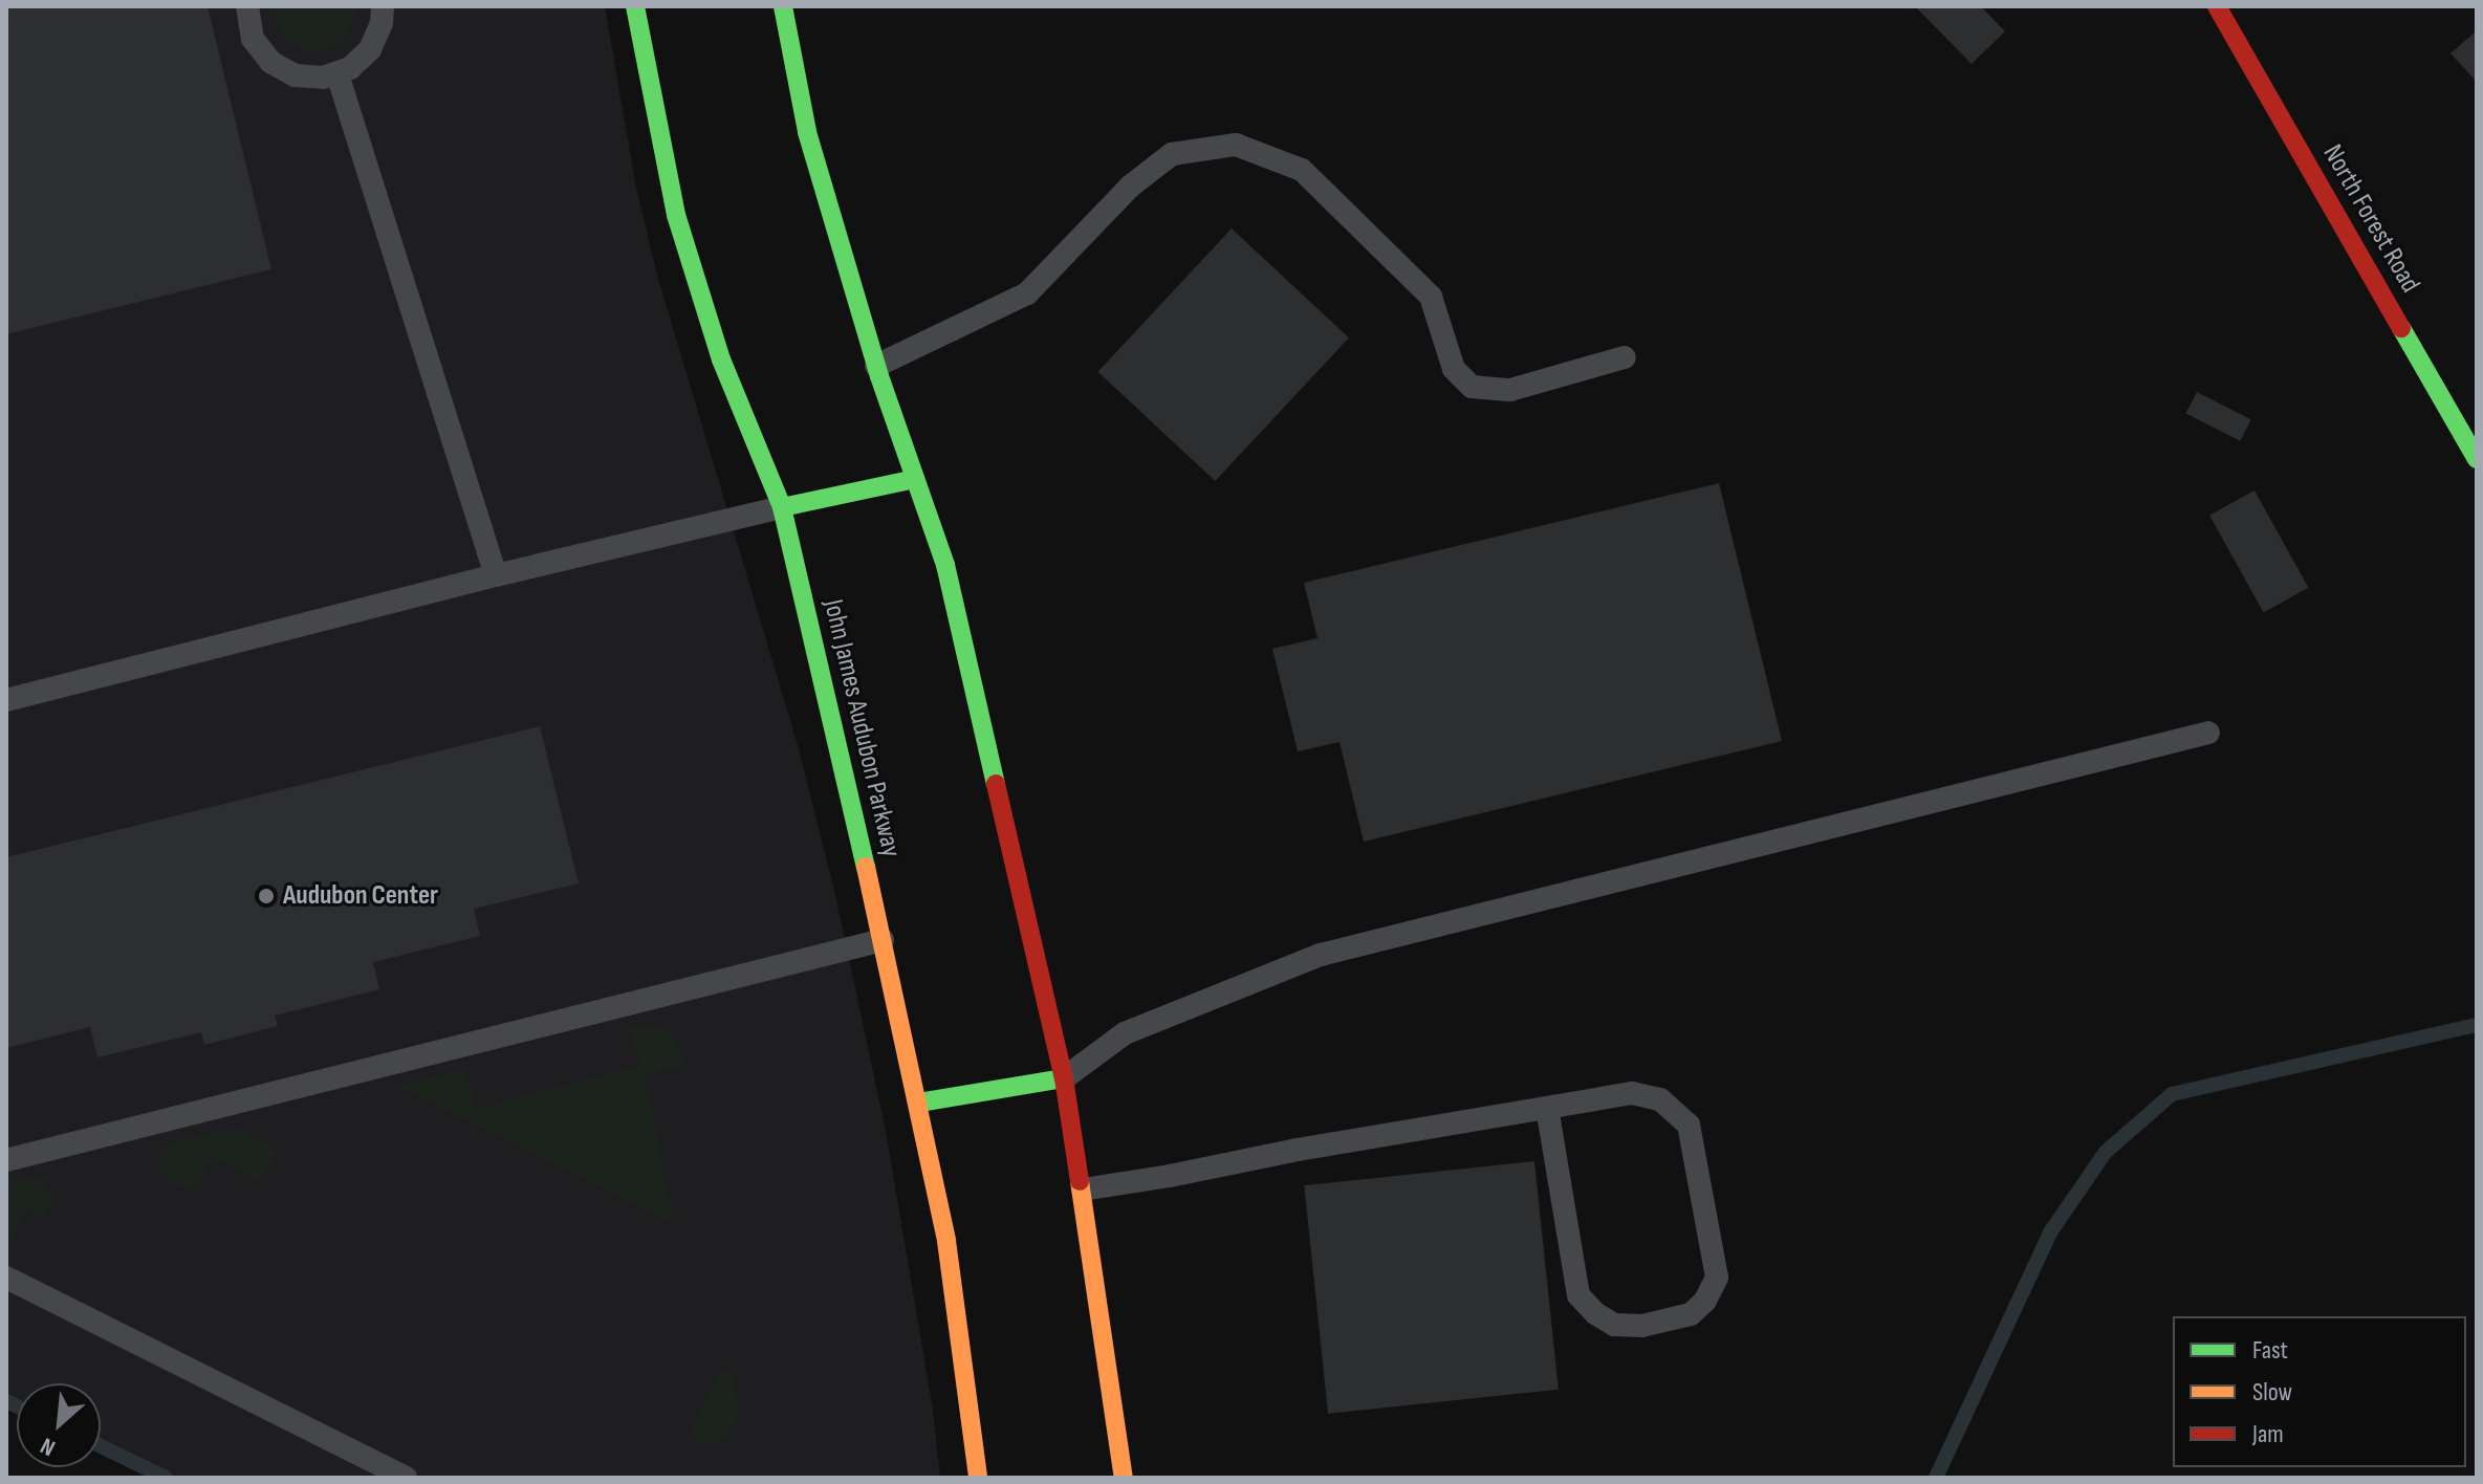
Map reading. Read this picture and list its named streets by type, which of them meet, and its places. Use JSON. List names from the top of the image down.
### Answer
{
  "streets": {
    "main road": ["North Forest Road", "John James Audubon Parkway"]
  },
  "places": ["Audubon Center"],
  "legend": ["Fast", "Slow", "Jam"],
  "north": "bottom left"
}
